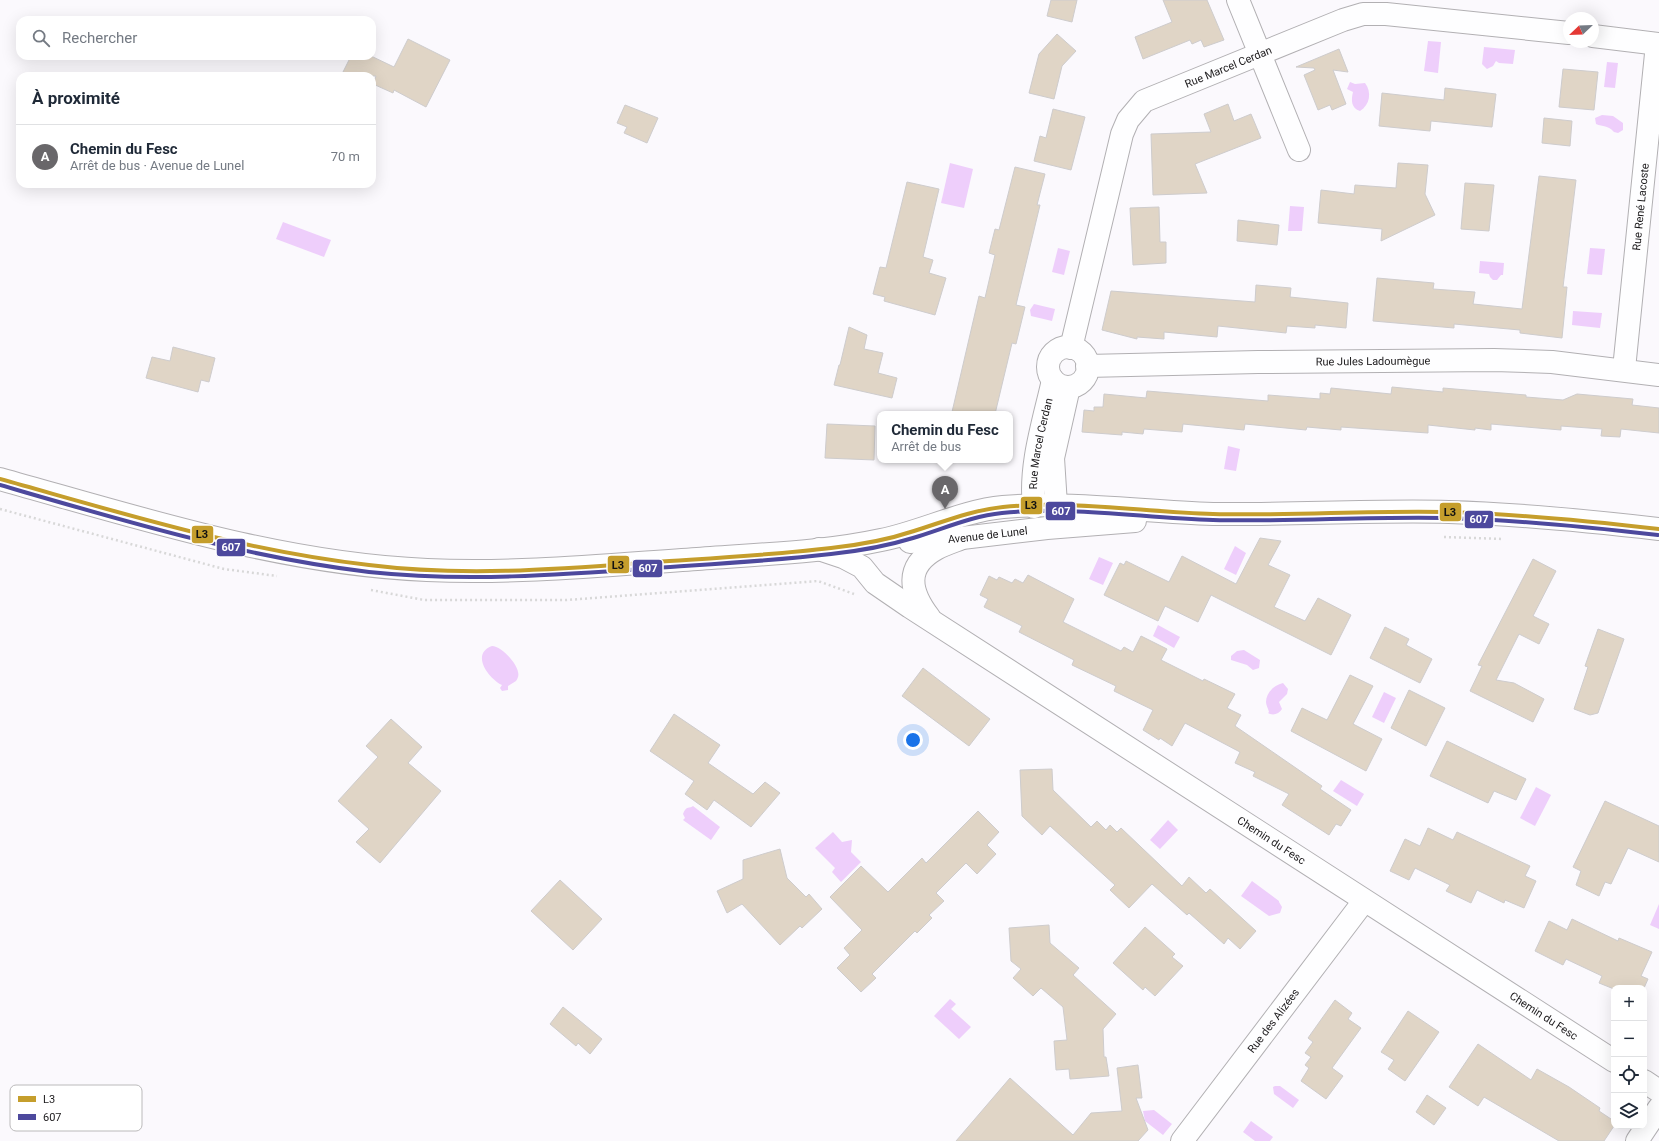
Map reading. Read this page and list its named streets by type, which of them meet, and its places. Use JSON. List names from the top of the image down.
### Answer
{
  "streets": {
    "street": [
      "Rue Marcel Cerdan",
      "Rue René Lacoste",
      "Rue Jules Ladoumègue",
      "Avenue de Lunel",
      "Chemin du Fesc",
      "Rue des Alizées"
    ]
  },
  "crossings": [
    ["Rue Marcel Cerdan", "Rue Jules Ladoumègue"],
    ["Rue Marcel Cerdan", "Avenue de Lunel"],
    ["Rue René Lacoste", "Rue Jules Ladoumègue"],
    ["Avenue de Lunel", "Chemin du Fesc"],
    ["Chemin du Fesc", "Rue des Alizées"]
  ],
  "lines": ["transit line L3", "transit line 607"],
  "legend": ["L3", "607"],
  "north": "bottom left",
  "page": {
    "search": "Rechercher",
    "heading": "À proximité",
    "list": [
      {
        "mark": "A",
        "name": "Chemin du Fesc",
        "note": "Arrêt de bus · Avenue de Lunel",
        "value": "70 m"
      }
    ],
    "popup": ["Chemin du Fesc", "Arrêt de bus"],
    "pins": "A",
    "map_buttons": ["+", "−"]
  }
}
